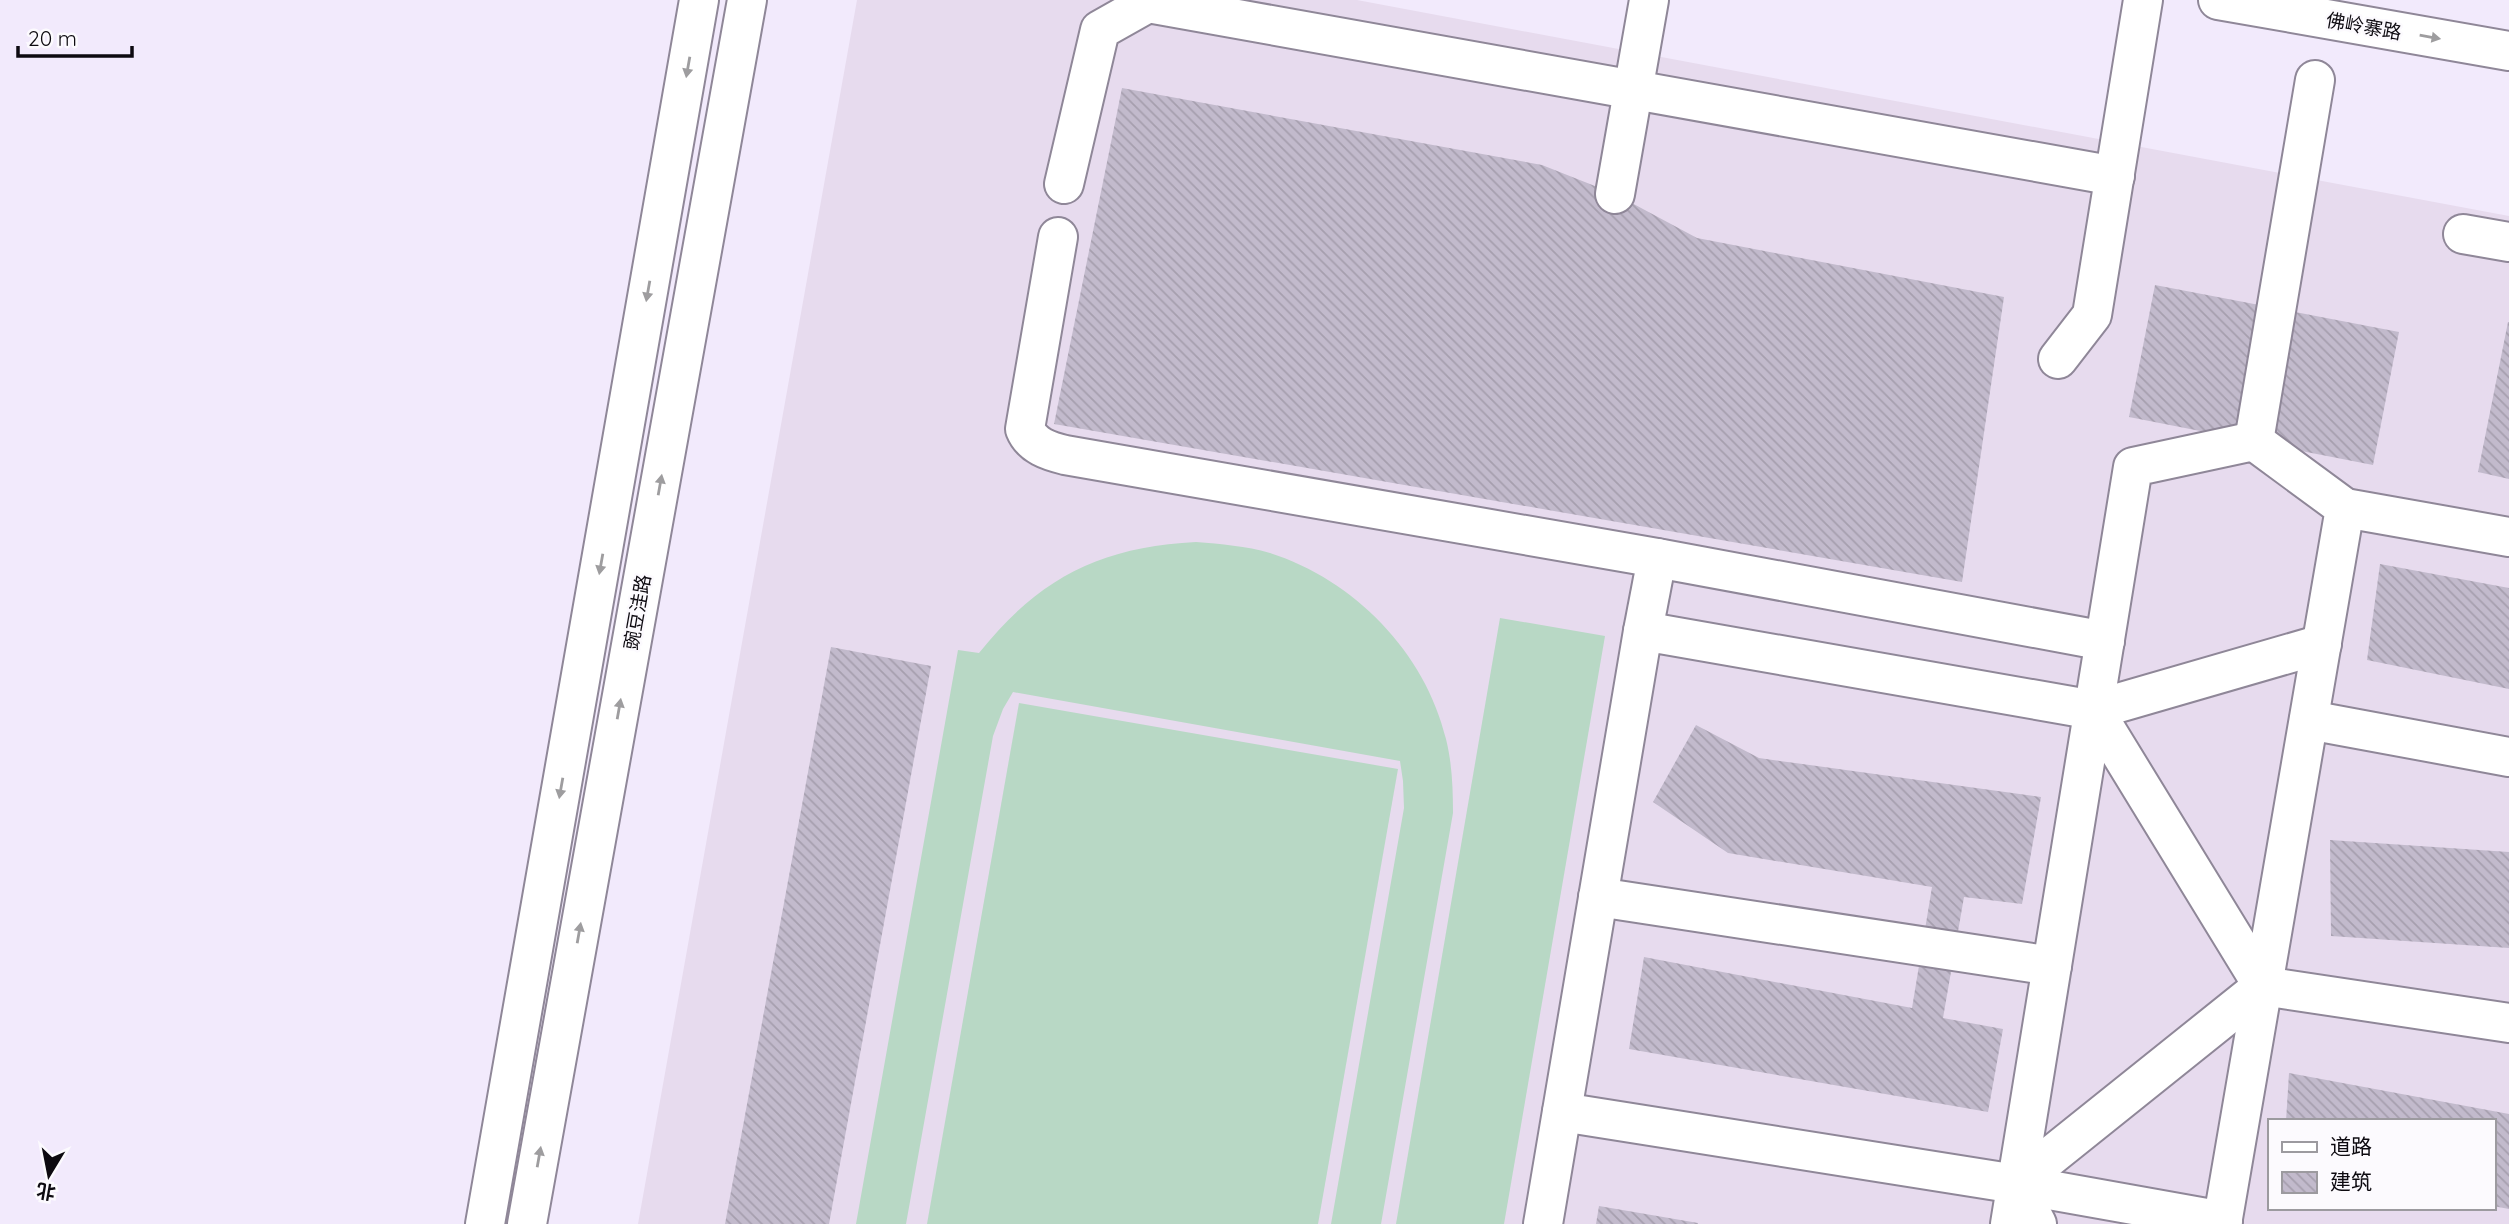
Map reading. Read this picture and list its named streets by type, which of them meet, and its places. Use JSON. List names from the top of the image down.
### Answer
{
  "streets": {
    "street": ["佛岭寨路", "豌豆洼路"]
  },
  "one_way": ["佛岭寨路"],
  "legend": ["道路", "建筑"],
  "scale_bar": "20 m",
  "north": "bottom"
}
